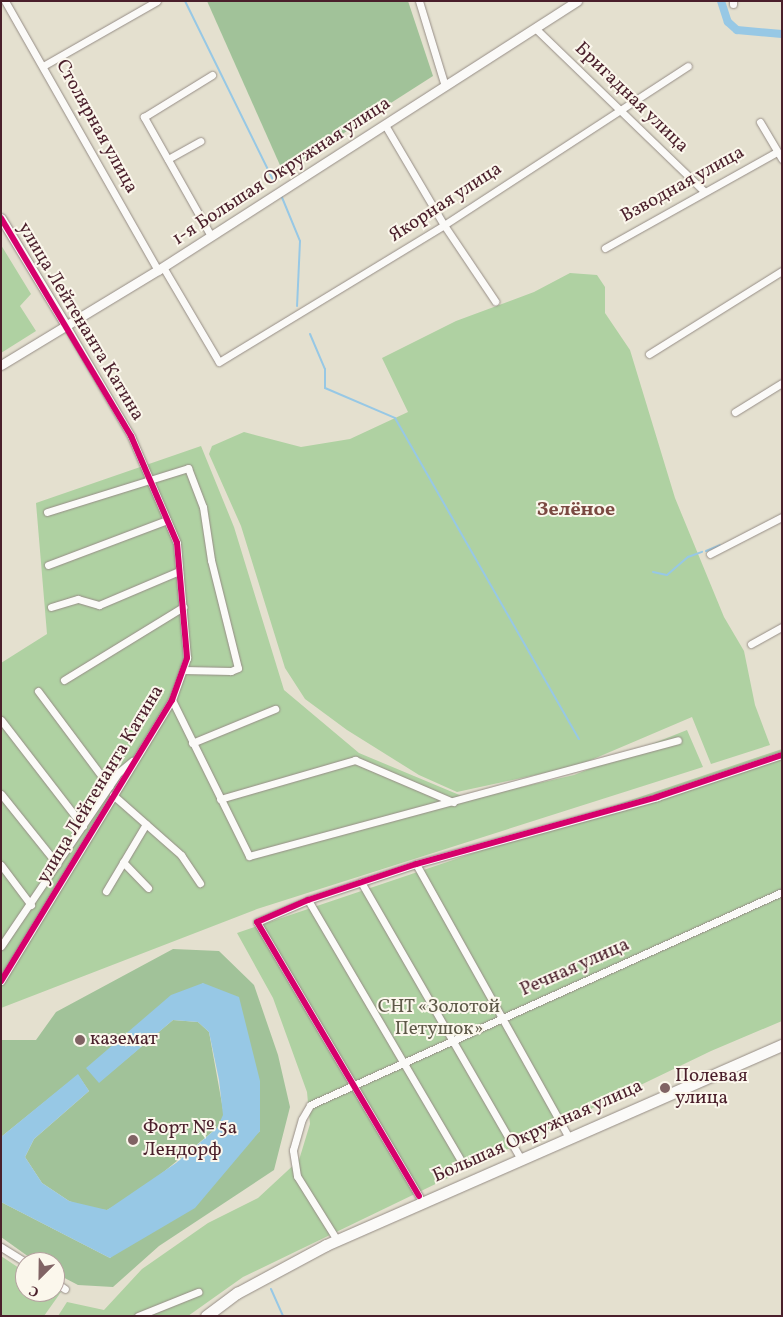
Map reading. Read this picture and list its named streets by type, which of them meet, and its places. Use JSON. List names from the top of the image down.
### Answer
{
  "streets": {
    "highway": ["Большая Окружная улица"],
    "street": [
      "Бригадная улица",
      "Столярная улица",
      "1-я Большая Окружная улица",
      "Взводная улица",
      "Якорная улица",
      "улица Лейтенанта Катина",
      "Речная улица"
    ]
  },
  "crossings": [
    ["Бригадная улица", "1-я Большая Окружная улица"],
    ["Бригадная улица", "Взводная улица"],
    ["Бригадная улица", "Якорная улица"],
    ["Столярная улица", "1-я Большая Окружная улица"],
    ["Столярная улица", "Якорная улица"],
    ["1-я Большая Окружная улица", "улица Лейтенанта Катина"],
    ["Речная улица", "Большая Окружная улица"]
  ],
  "districts": ["Зелёное"],
  "parks": ["СНТ «Золотой Петушок»"],
  "places": ["каземат", "Полевая улица", "Форт № 5а Лендорф"],
  "north": "bottom left"
}
